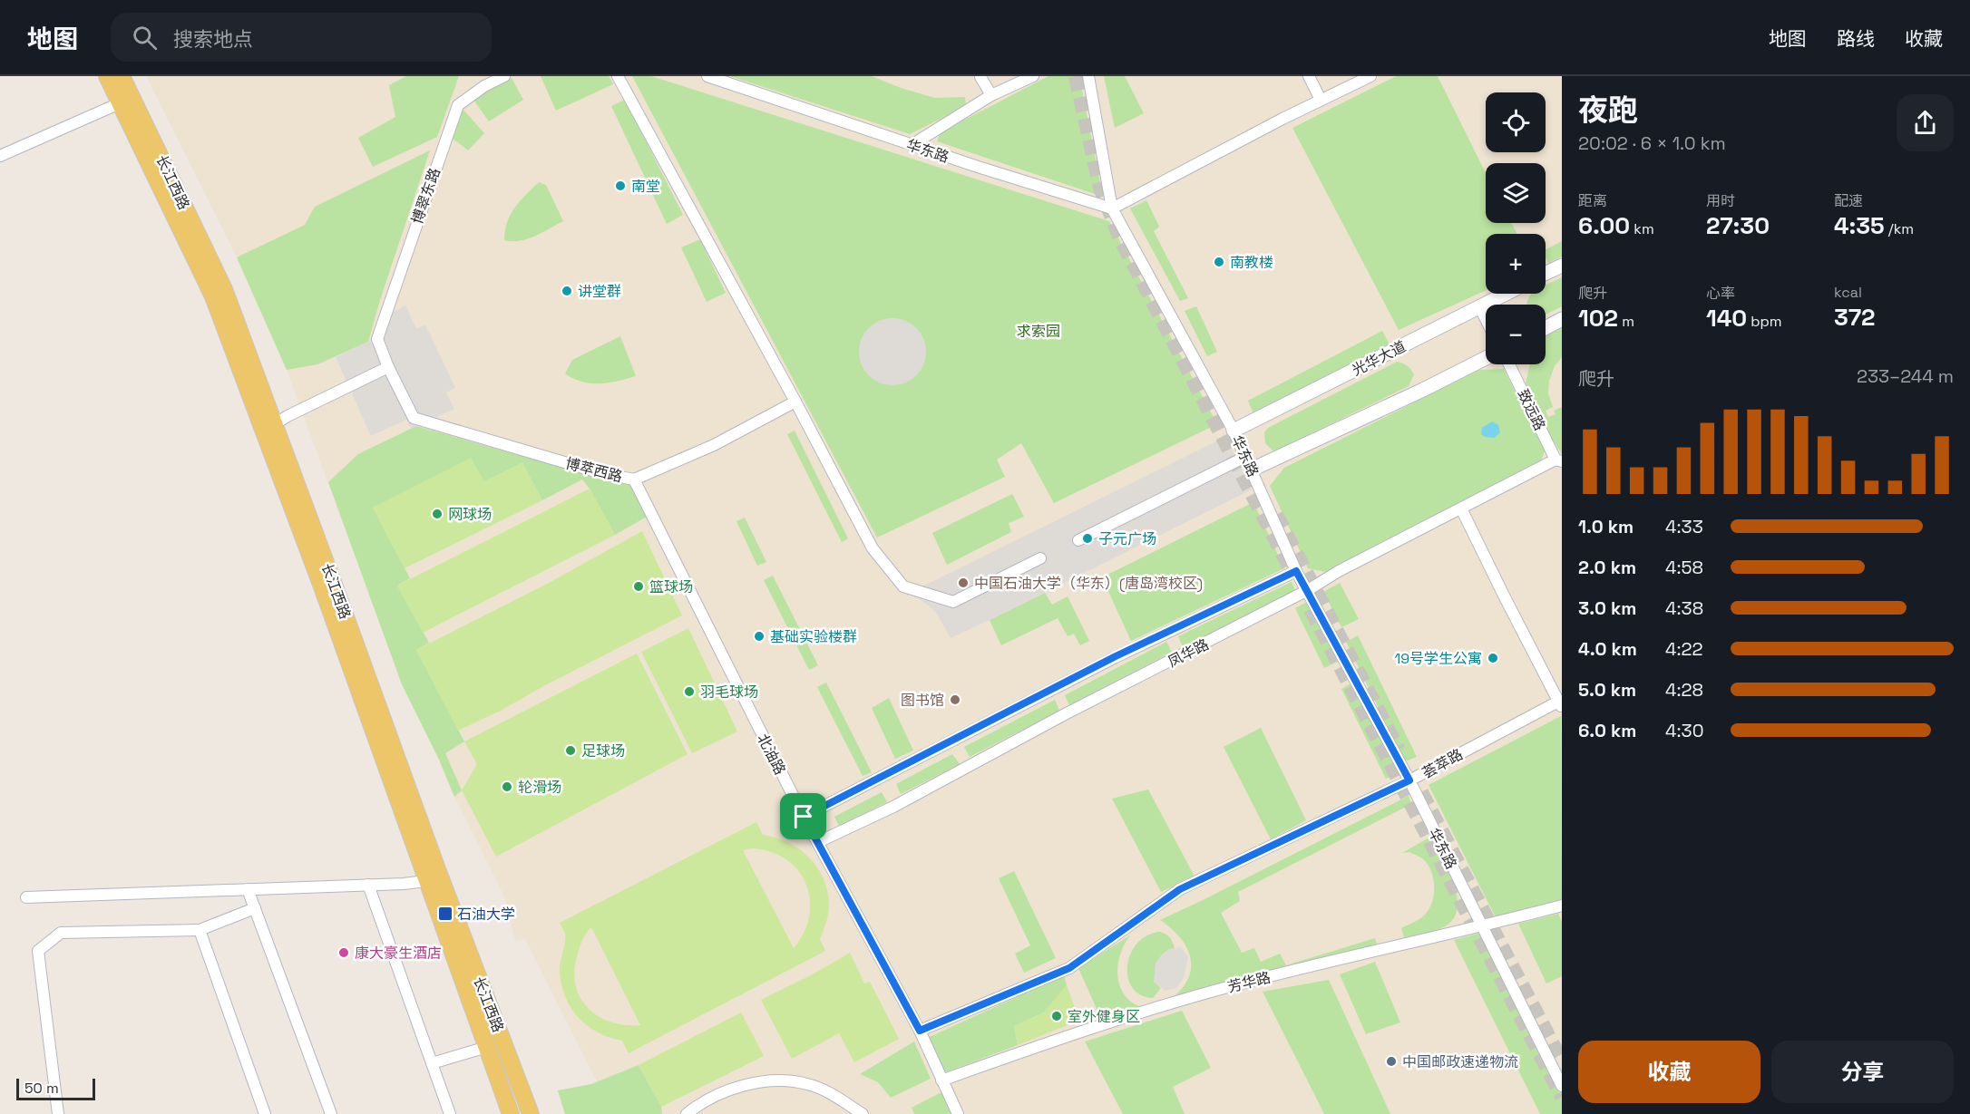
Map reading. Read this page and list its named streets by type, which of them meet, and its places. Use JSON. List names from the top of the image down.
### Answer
{
  "streets": {
    "main road": ["长江西路"],
    "street": [
      "华东路",
      "博翠东路",
      "光华大道",
      "致远路",
      "博萃西路",
      "凤华路",
      "北油路",
      "荟萃路",
      "芳华路"
    ]
  },
  "crossings": [
    ["华东路", "光华大道"],
    ["华东路", "凤华路"],
    ["华东路", "荟萃路"],
    ["华东路", "芳华路"],
    ["博翠东路", "博萃西路"],
    ["致远路", "凤华路"],
    ["博萃西路", "北油路"],
    ["凤华路", "北油路"],
    ["北油路", "荟萃路"],
    ["北油路", "芳华路"]
  ],
  "parks": ["求索园"],
  "places": {
    "other": [
      "南堂",
      "南教楼",
      "讲堂群",
      "网球场",
      "子元广场",
      "中国石油大学（华东）(唐岛湾校区)",
      "篮球场",
      "基础实验楼群",
      "19号学生公寓",
      "羽毛球场",
      "图书馆",
      "足球场",
      "轮滑场",
      "康大豪生酒店",
      "室外健身区",
      "中国邮政速递物流"
    ],
    "transit": ["石油大学"]
  },
  "scale_bar": "50 m",
  "page": {
    "header": "地图",
    "search": "搜索地点",
    "nav": ["地图", "路线", "收藏"],
    "heading": ["夜跑", "20:02 · 6 × 1.0 km"],
    "map_buttons": ["+", "−"],
    "stats": [
      ["距离", "6.00 km"],
      ["用时", "27:30"],
      ["配速", "4:35 /km"],
      ["爬升", "102 m"],
      ["心率", "140 bpm"],
      ["kcal", "372"]
    ],
    "chart": ["爬升", "233–244 m"],
    "list": [
      {
        "name": "1.0 km",
        "note": "4:33"
      },
      {
        "name": "2.0 km",
        "note": "4:58"
      },
      {
        "name": "3.0 km",
        "note": "4:38"
      },
      {
        "name": "4.0 km",
        "note": "4:22"
      },
      {
        "name": "5.0 km",
        "note": "4:28"
      },
      {
        "name": "6.0 km",
        "note": "4:30"
      }
    ],
    "buttons": ["收藏", "分享"],
    "scale": "50 m"
  }
}
